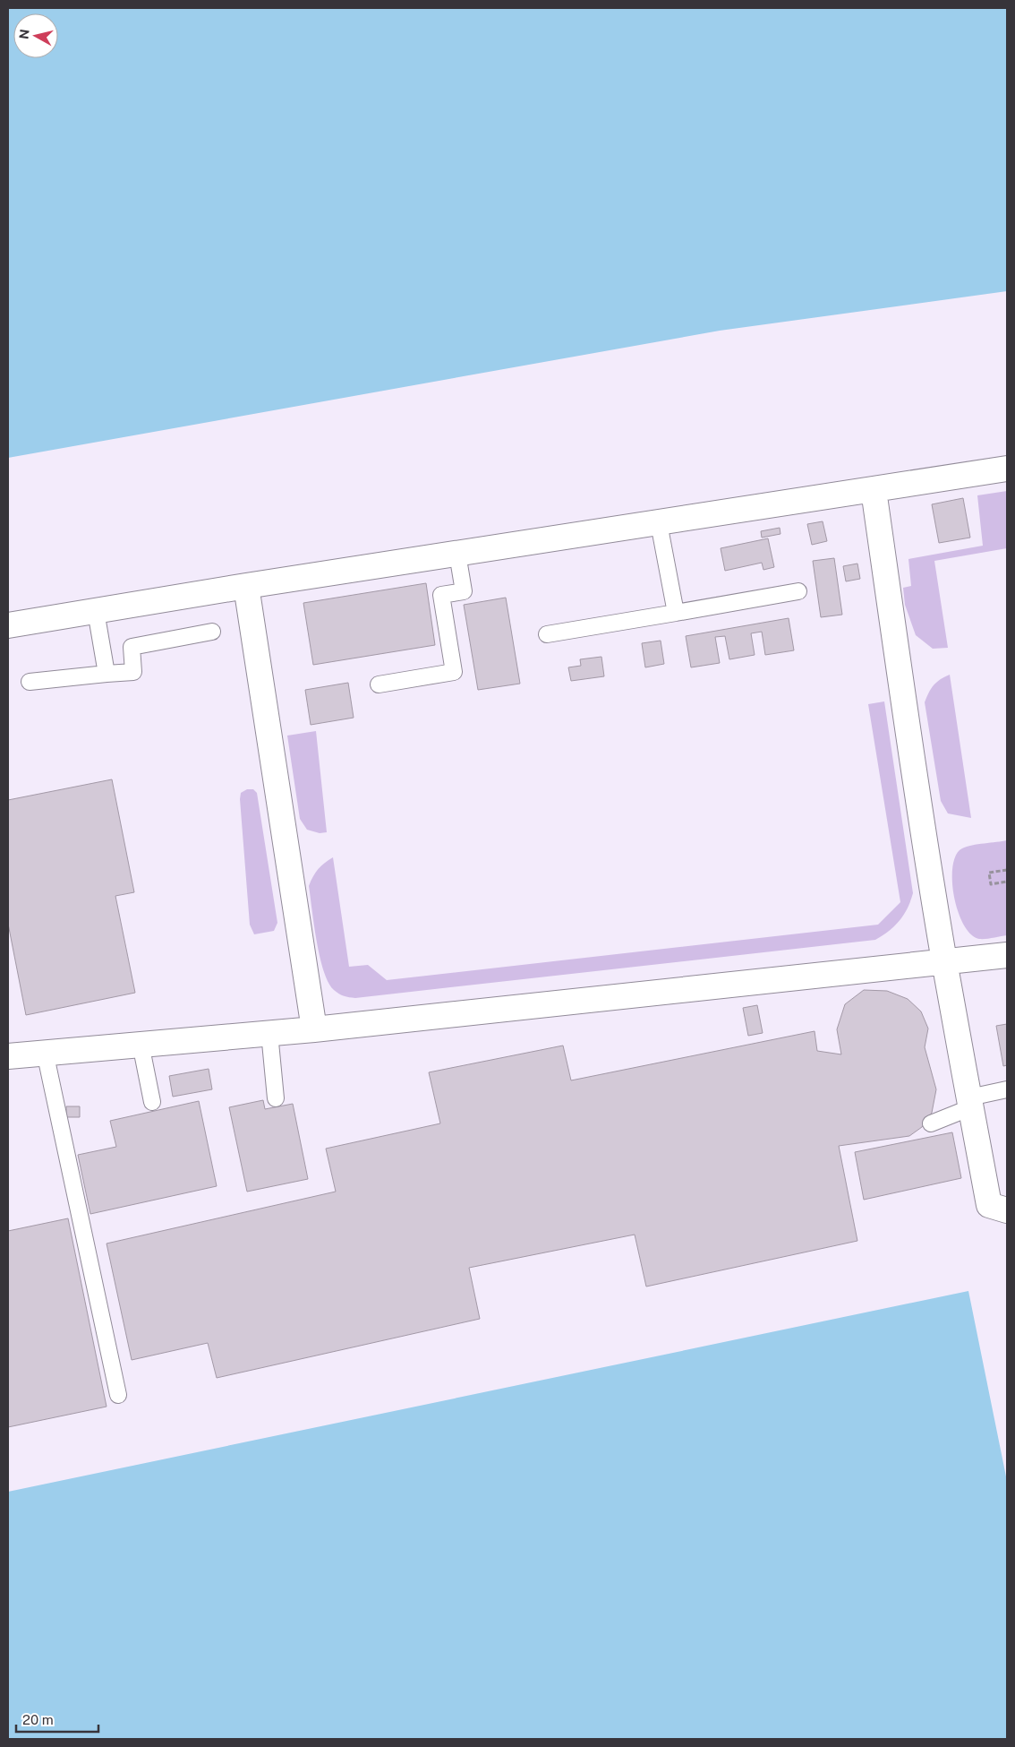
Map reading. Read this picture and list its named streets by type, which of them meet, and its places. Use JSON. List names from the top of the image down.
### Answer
{
  "scale_bar": "20 m",
  "north": "left"
}
